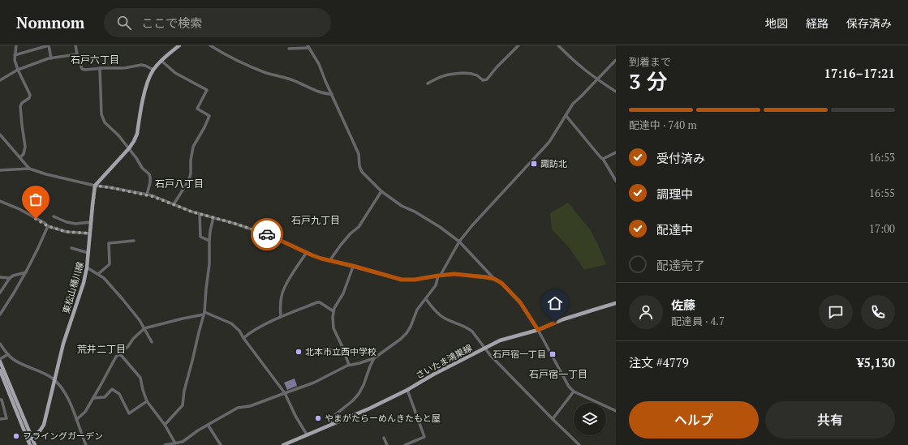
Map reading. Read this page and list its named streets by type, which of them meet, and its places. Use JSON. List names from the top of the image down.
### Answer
{
  "streets": {
    "main road": ["東松山桶川線", "さいたま鴻巣線"]
  },
  "districts": [
    "石戸六丁目",
    "石戸八丁目",
    "石戸九丁目",
    "荒井二丁目",
    "石戸宿一丁目"
  ],
  "places": {
    "transit": ["諏訪北", "石戸宿一丁目"],
    "other": ["北本市立西中学校", "やまがたらーめんきたもと屋", "フライングガーデン"]
  },
  "page": {
    "header": "Nomnom",
    "search": "ここで検索",
    "nav": ["地図", "経路", "保存済み"],
    "heading": ["3 分", "到着まで", "17:16–17:21"],
    "panel": [
      "佐藤",
      "配達員 · 4.7",
      "注文 #4779",
      "¥5,130"
    ],
    "bar": "配達中 · 740 m",
    "list": [
      ["受付済み", "16:53"],
      ["調理中", "16:55"],
      ["配達中", "17:00"],
      "配達完了"
    ],
    "buttons": ["ヘルプ", "共有"]
  }
}
